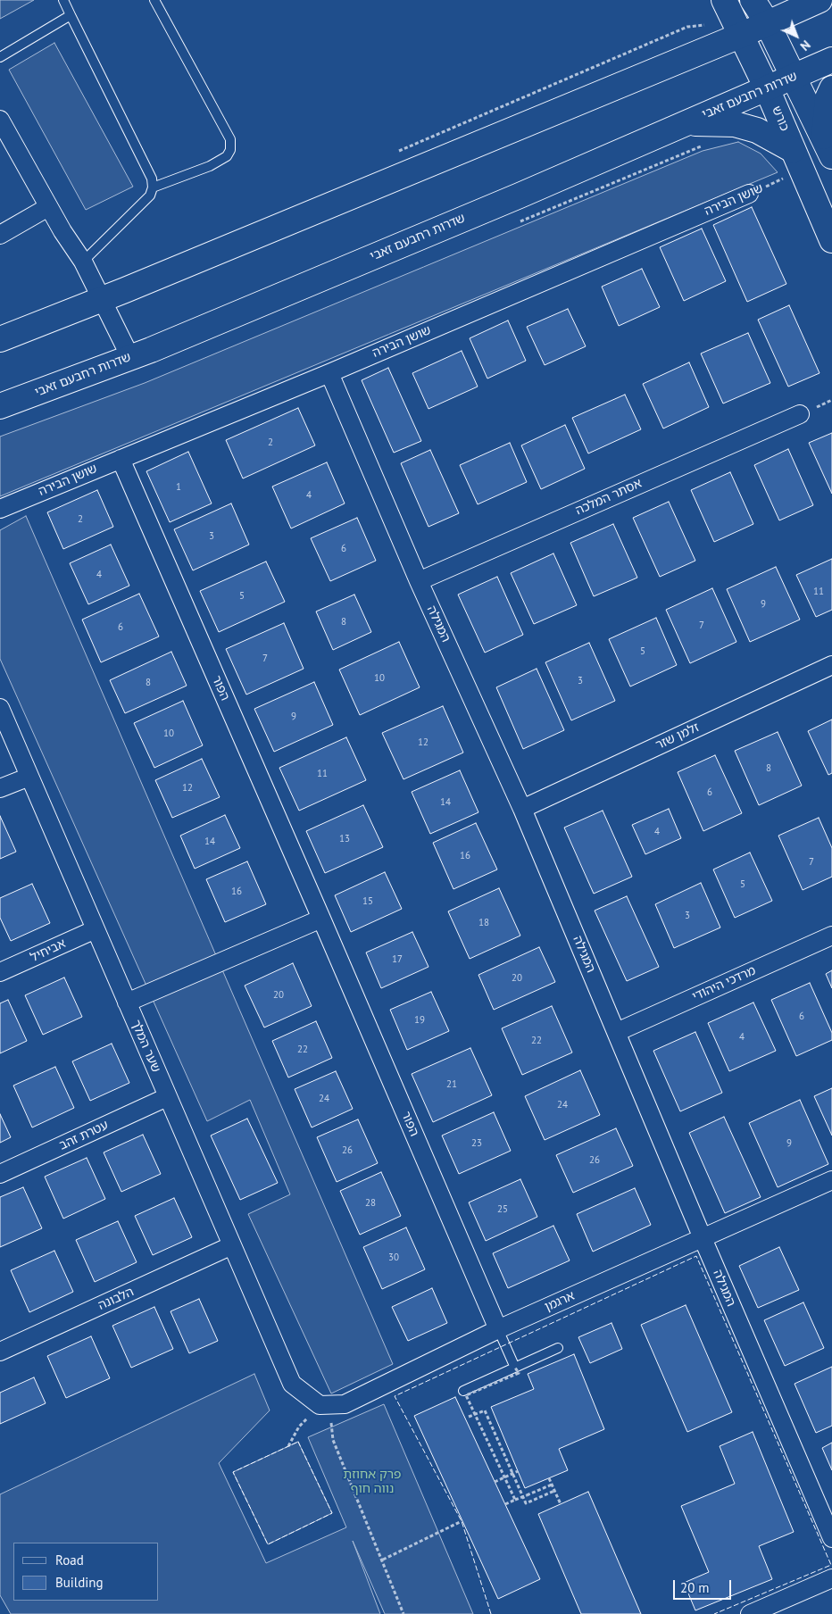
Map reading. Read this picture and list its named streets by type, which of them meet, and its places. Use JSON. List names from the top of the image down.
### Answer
{
  "streets": {
    "main road": ["שדרות רחבעם זאבי", "כורש"],
    "street": [
      "שושן הבירה",
      "אסתר המלכה",
      "המגילה",
      "הפור",
      "זלמן שזר",
      "אביחיל",
      "מרדכי היהודי",
      "שער המלך",
      "עטרת זהב",
      "הלבונה",
      "ארגמן"
    ]
  },
  "crossings": [
    ["שדרות רחבעם זאבי", "כורש"],
    ["כורש", "שושן הבירה"],
    ["שושן הבירה", "המגילה"],
    ["שושן הבירה", "הפור"],
    ["אסתר המלכה", "המגילה"],
    ["המגילה", "זלמן שזר"],
    ["המגילה", "מרדכי היהודי"],
    ["המגילה", "ארגמן"],
    ["הפור", "ארגמן"],
    ["אביחיל", "שער המלך"],
    ["שער המלך", "עטרת זהב"],
    ["שער המלך", "הלבונה"],
    ["שער המלך", "ארגמן"]
  ],
  "parks": ["פרק אחוזת נווה חוף"],
  "house_numbers": [
    "2",
    "1",
    "4",
    "2",
    "3",
    "6",
    "4",
    "11",
    "5",
    "9",
    "8",
    "7",
    "6",
    "5",
    "7",
    "10",
    "3",
    "8",
    "9",
    "10",
    "12",
    "8",
    "11",
    "12",
    "6",
    "14",
    "4",
    "13",
    "14",
    "16",
    "7",
    "5",
    "16",
    "15",
    "3",
    "18",
    "17",
    "20",
    "20",
    "6",
    "19",
    "4",
    "22",
    "22",
    "21",
    "24",
    "24",
    "23",
    "9",
    "26",
    "26",
    "28",
    "25",
    "30"
  ],
  "legend": ["Road", "Building"],
  "scale_bar": "20 m",
  "north": "bottom right"
}
